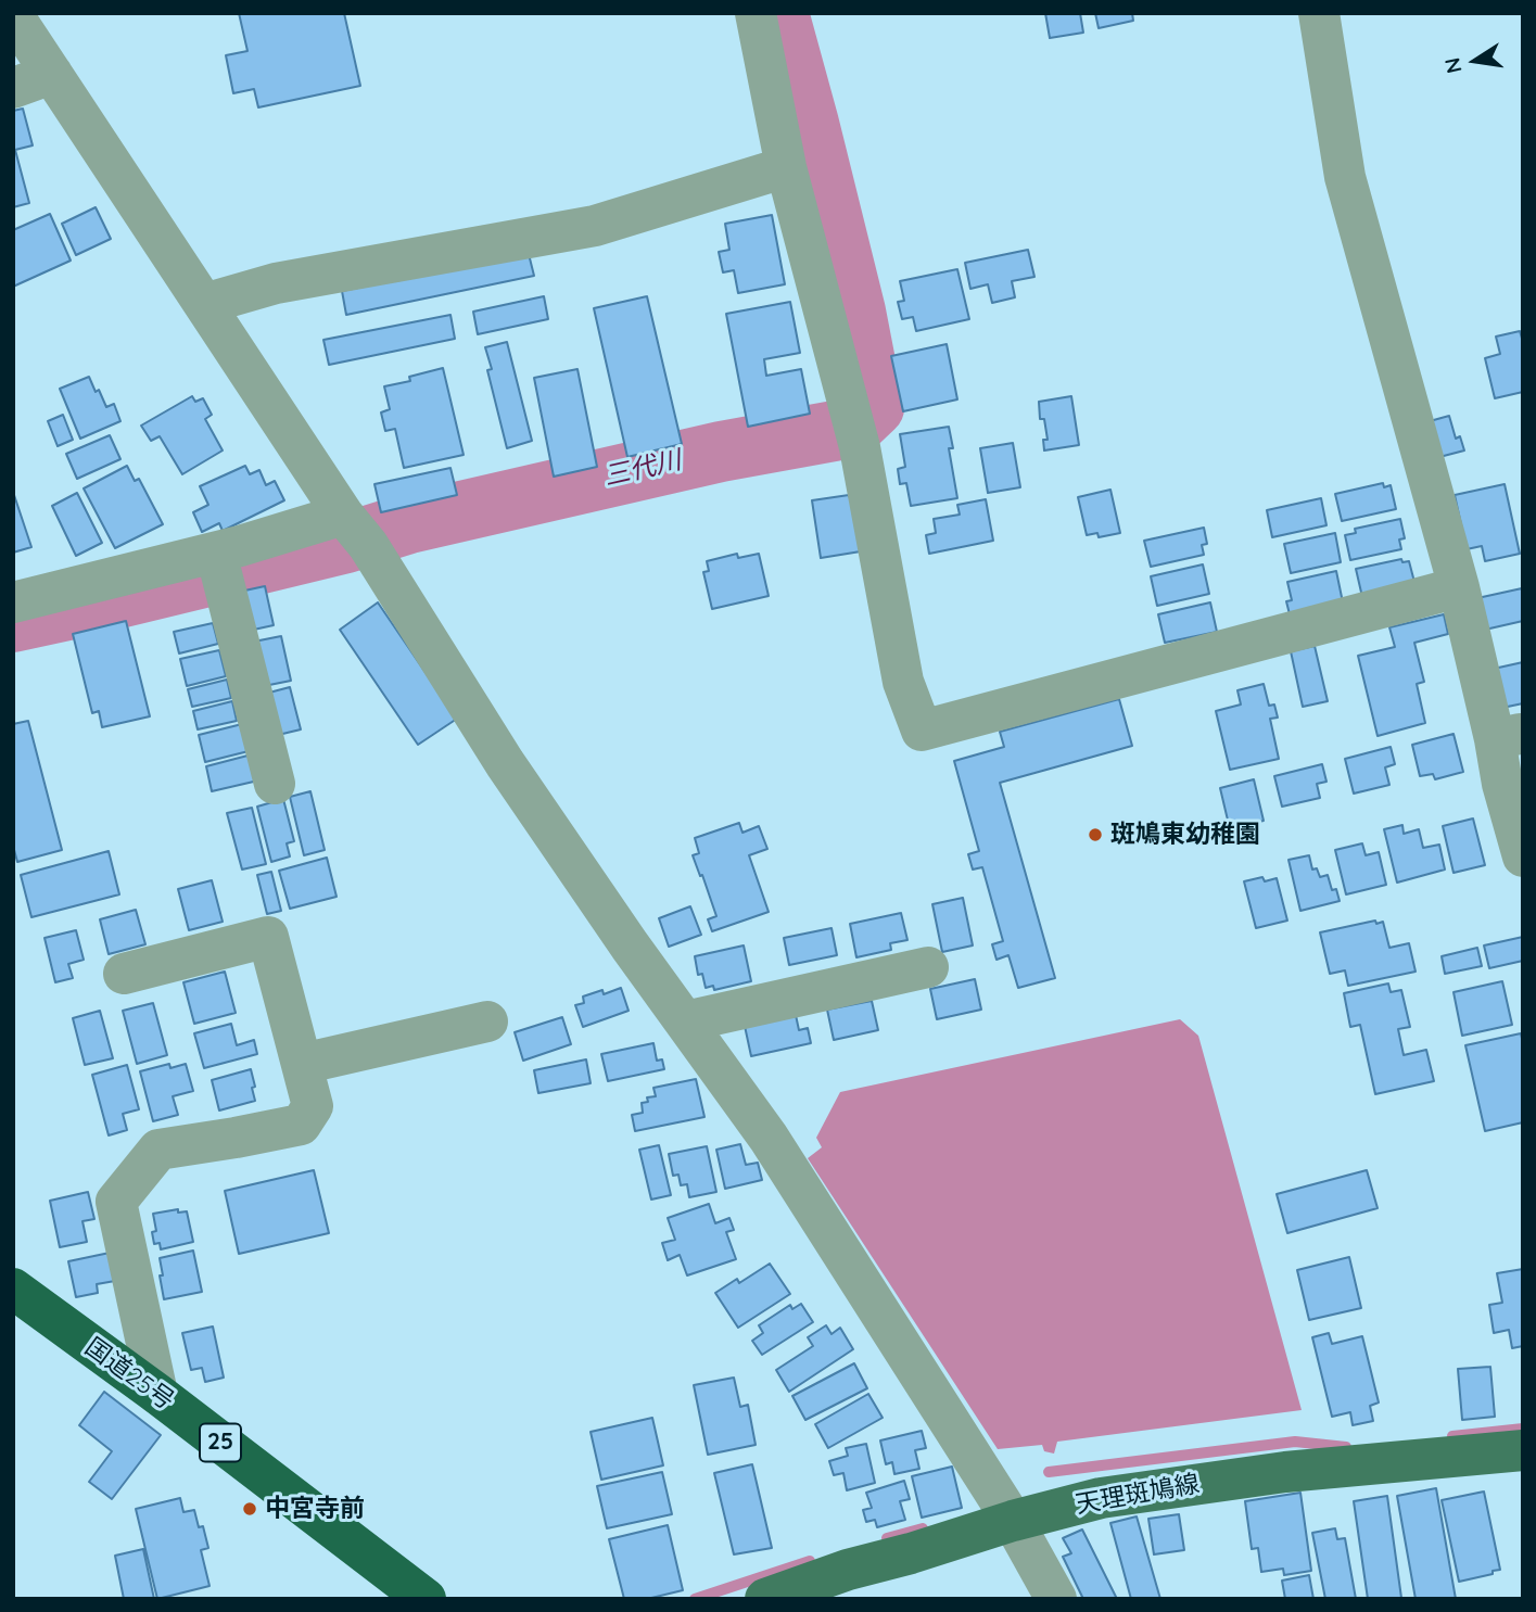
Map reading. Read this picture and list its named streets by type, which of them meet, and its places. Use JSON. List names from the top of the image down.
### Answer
{
  "streets": {
    "highway": ["国道25号", "25"],
    "main road": ["天理斑鳩線"]
  },
  "water": ["三代川"],
  "places": ["斑鳩東幼稚園", "中宮寺前"],
  "north": "left"
}
